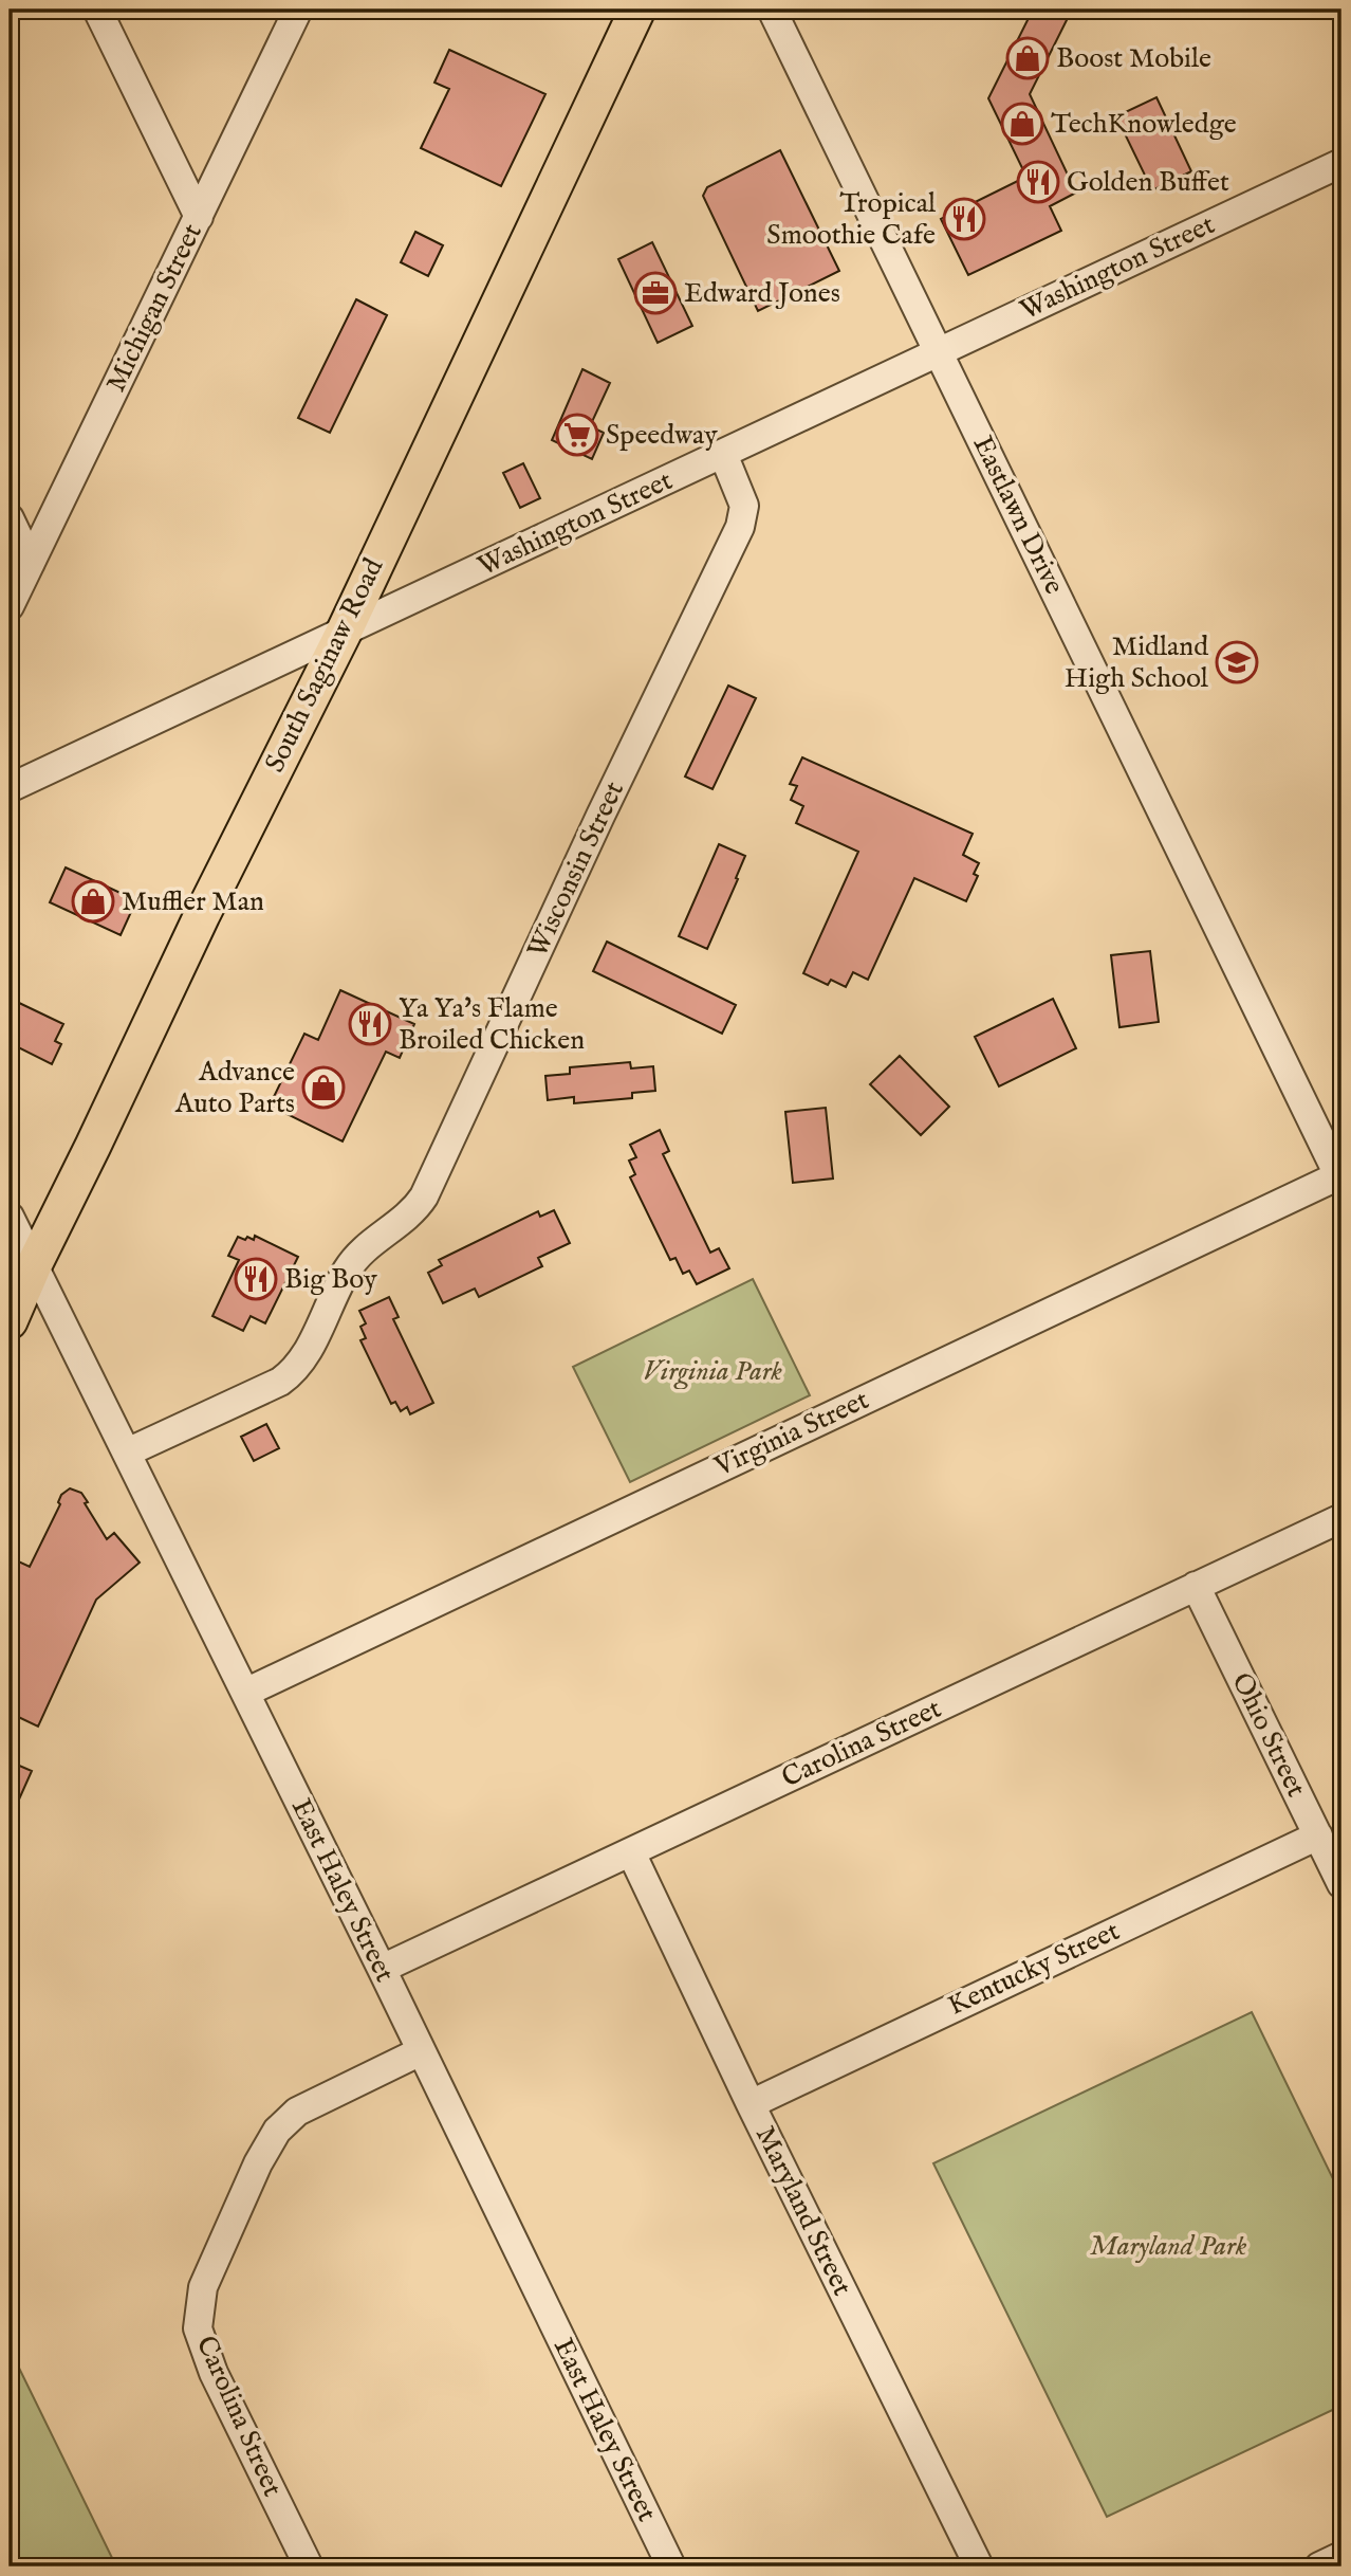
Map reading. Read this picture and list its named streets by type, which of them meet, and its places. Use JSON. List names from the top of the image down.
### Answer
{
  "streets": {
    "main road": ["South Saginaw Road"],
    "street": [
      "Washington Street",
      "Michigan Street",
      "Eastlawn Drive",
      "Wisconsin Street",
      "Virginia Street",
      "Ohio Street",
      "Carolina Street",
      "East Haley Street",
      "Kentucky Street",
      "Maryland Street"
    ]
  },
  "crossings": [
    ["Washington Street", "Eastlawn Drive"],
    ["Washington Street", "South Saginaw Road"],
    ["Washington Street", "Wisconsin Street"],
    ["Eastlawn Drive", "Virginia Street"],
    ["South Saginaw Road", "East Haley Street"],
    ["Wisconsin Street", "East Haley Street"],
    ["Virginia Street", "East Haley Street"],
    ["Ohio Street", "Carolina Street"],
    ["Ohio Street", "Kentucky Street"],
    ["Carolina Street", "East Haley Street"],
    ["Carolina Street", "Maryland Street"],
    ["Kentucky Street", "Maryland Street"]
  ],
  "parks": ["Virginia Park", "Maryland Park"],
  "places": {
    "shop": [
      "Boost Mobile",
      "TechKnowledge",
      "Muffler Man",
      "Advance Auto Parts"
    ],
    "restaurant": [
      "Golden Buffet",
      "Tropical Smoothie Cafe",
      "Ya Ya's Flame Broiled Chicken",
      "Big Boy"
    ],
    "office": ["Edward Jones"],
    "supermarket": ["Speedway"],
    "school or university": ["Midland High School"]
  }
}
